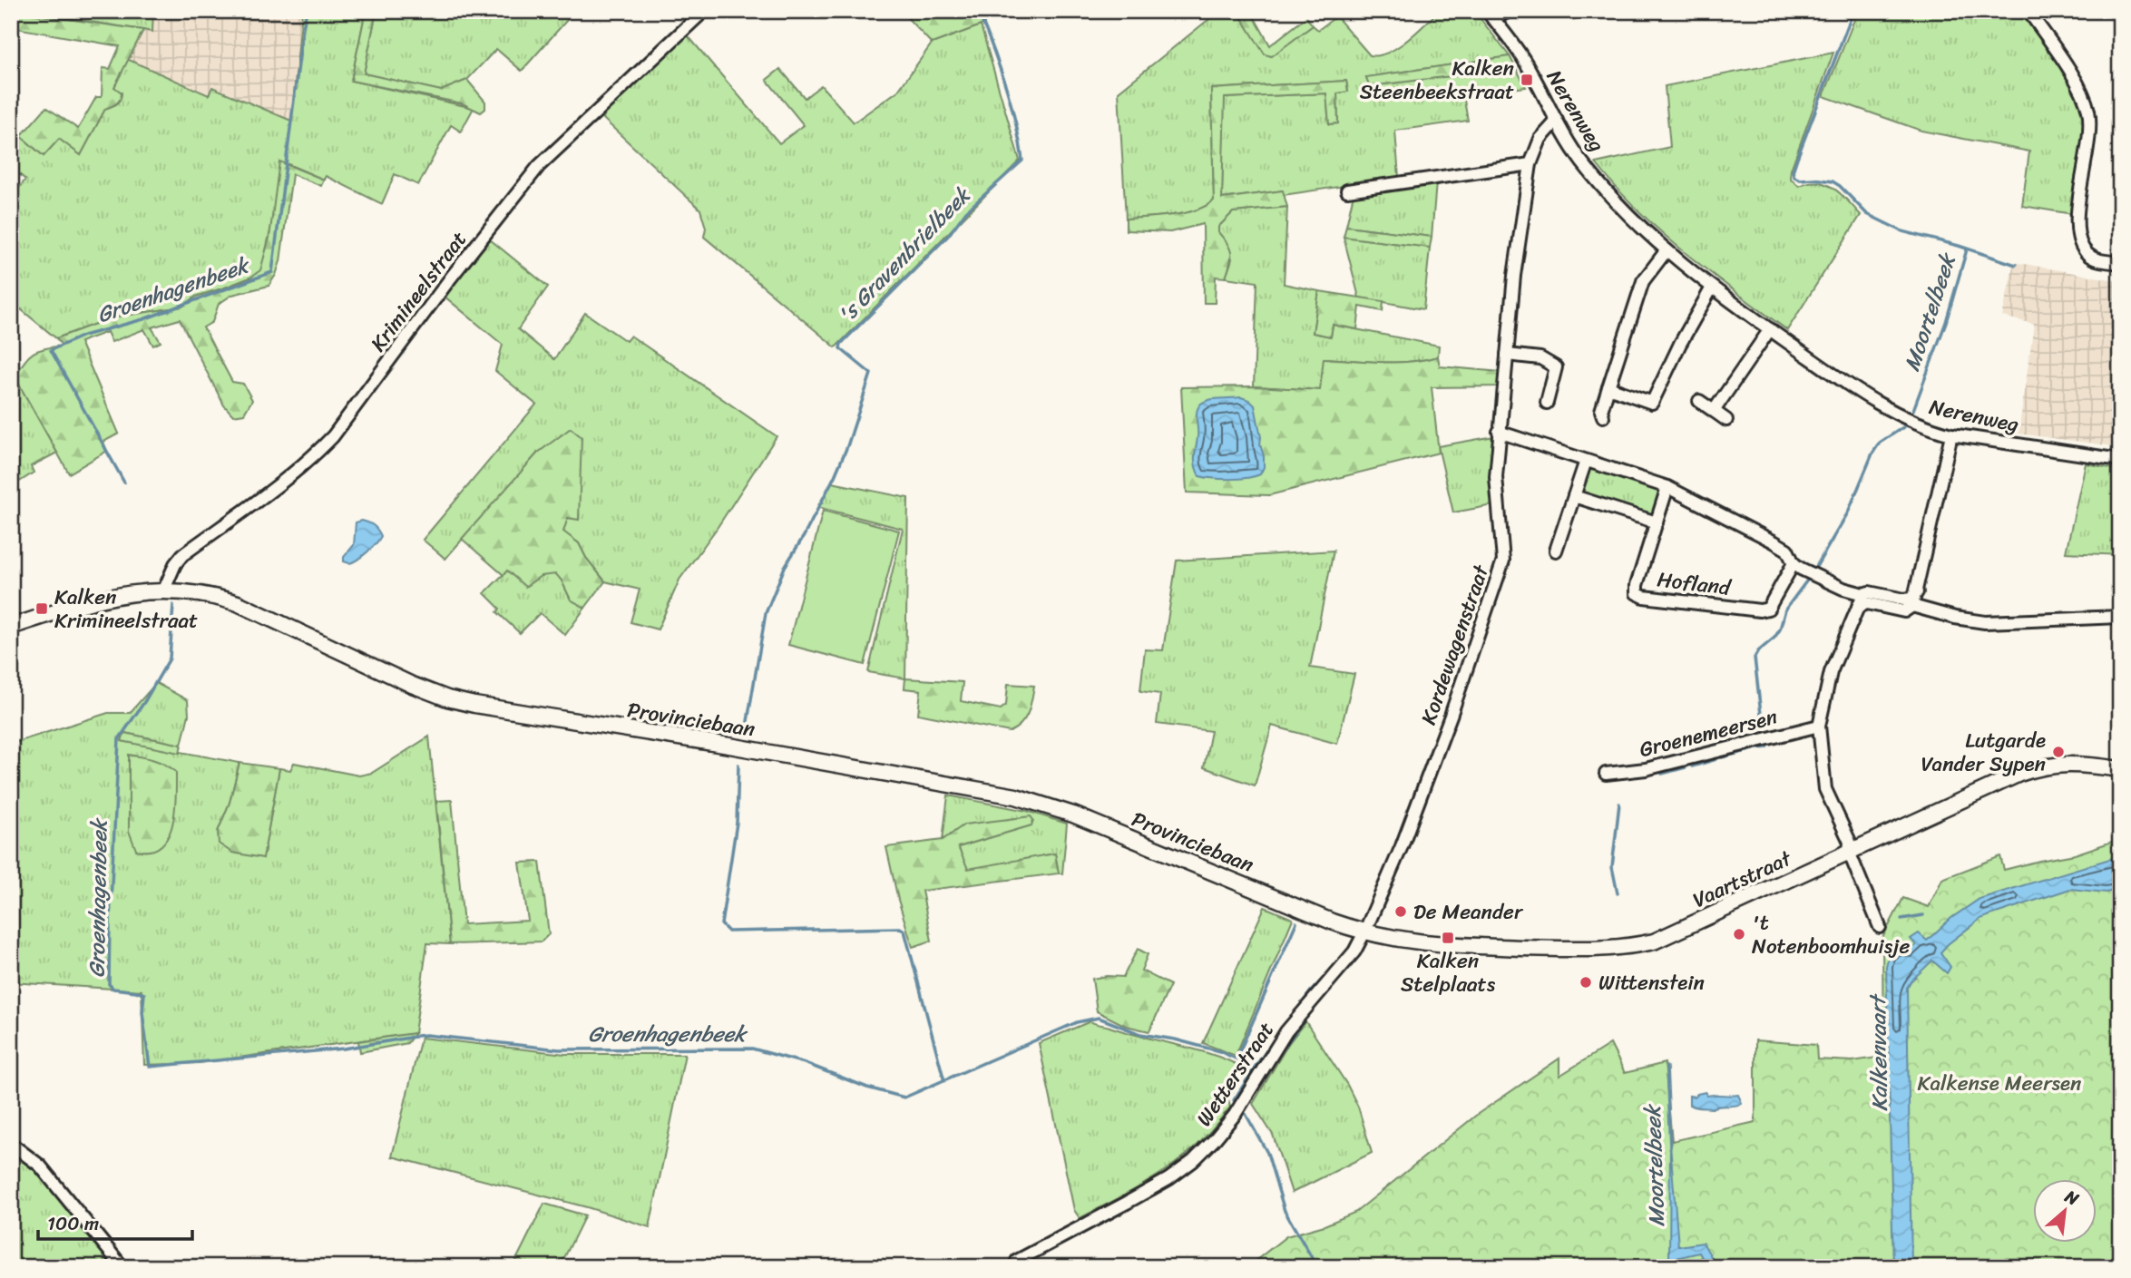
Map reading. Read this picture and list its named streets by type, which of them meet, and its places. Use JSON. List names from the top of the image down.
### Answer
{
  "streets": {
    "main road": ["Provinciebaan", "Vaartstraat"],
    "street": [
      "Nerenweg",
      "Krimineelstraat",
      "Hofland",
      "Kordewagenstraat",
      "Groenemeersen",
      "Wetterstraat"
    ]
  },
  "crossings": [
    ["Nerenweg", "Kordewagenstraat"],
    ["Krimineelstraat", "Provinciebaan"],
    ["Kordewagenstraat", "Provinciebaan"],
    ["Kordewagenstraat", "Vaartstraat"],
    ["Kordewagenstraat", "Wetterstraat"],
    ["Provinciebaan", "Vaartstraat"],
    ["Provinciebaan", "Wetterstraat"],
    ["Vaartstraat", "Wetterstraat"]
  ],
  "water": [
    "'s Gravenbrielbeek",
    "Groenhagenbeek",
    "Moortelbeek",
    "Kalkenvaart"
  ],
  "parks": ["Kalkense Meersen"],
  "places": {
    "transit": ["Kalken Steenbeekstraat", "Kalken Krimineelstraat", "Kalken Stelplaats"],
    "other": [
      "Lutgarde Vander Sypen",
      "De Meander",
      "'t Notenboomhuisje",
      "Wittenstein"
    ]
  },
  "scale_bar": "100 m",
  "north": "top right"
}
